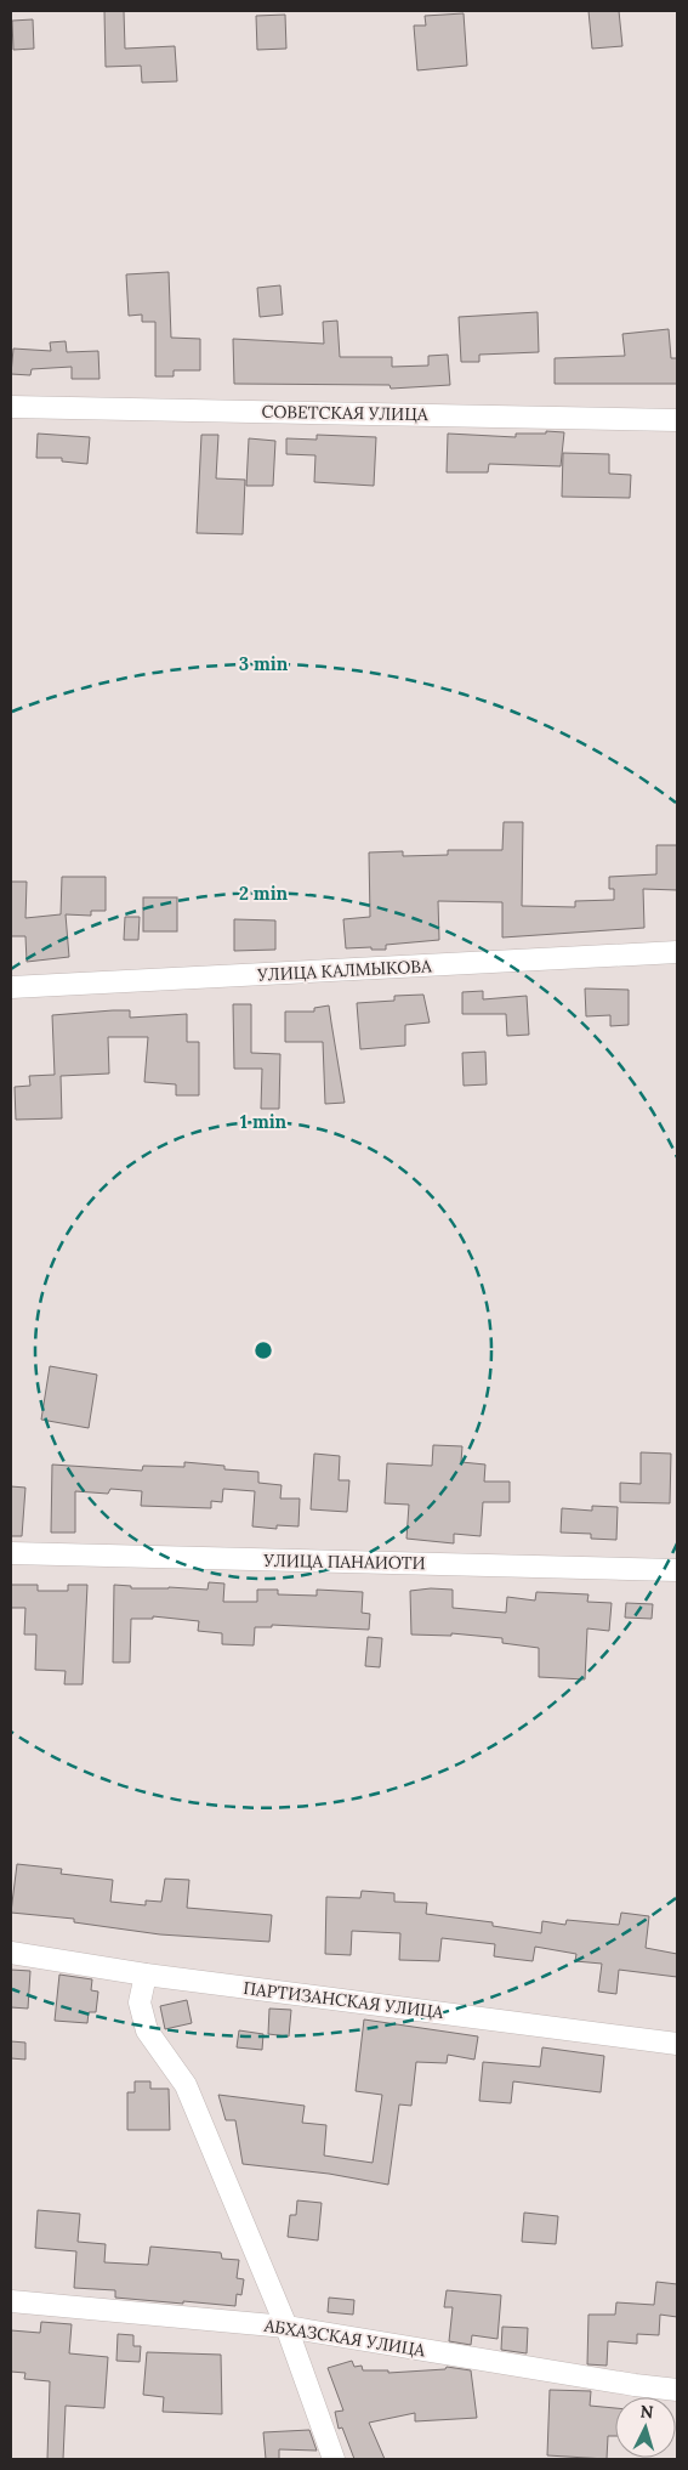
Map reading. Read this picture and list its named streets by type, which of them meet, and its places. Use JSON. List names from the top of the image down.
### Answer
{
  "streets": {
    "street": [
      "СОВЕТСКАЯ УЛИЦА",
      "УЛИЦА КАЛМЫКОВА",
      "УЛИЦА ПАНАИОТИ",
      "ПАРТИЗАНСКАЯ УЛИЦА",
      "АБХАЗСКАЯ УЛИЦА"
    ]
  },
  "north": "top",
  "rings": ["3 min", "2 min", "1 min"]
}
